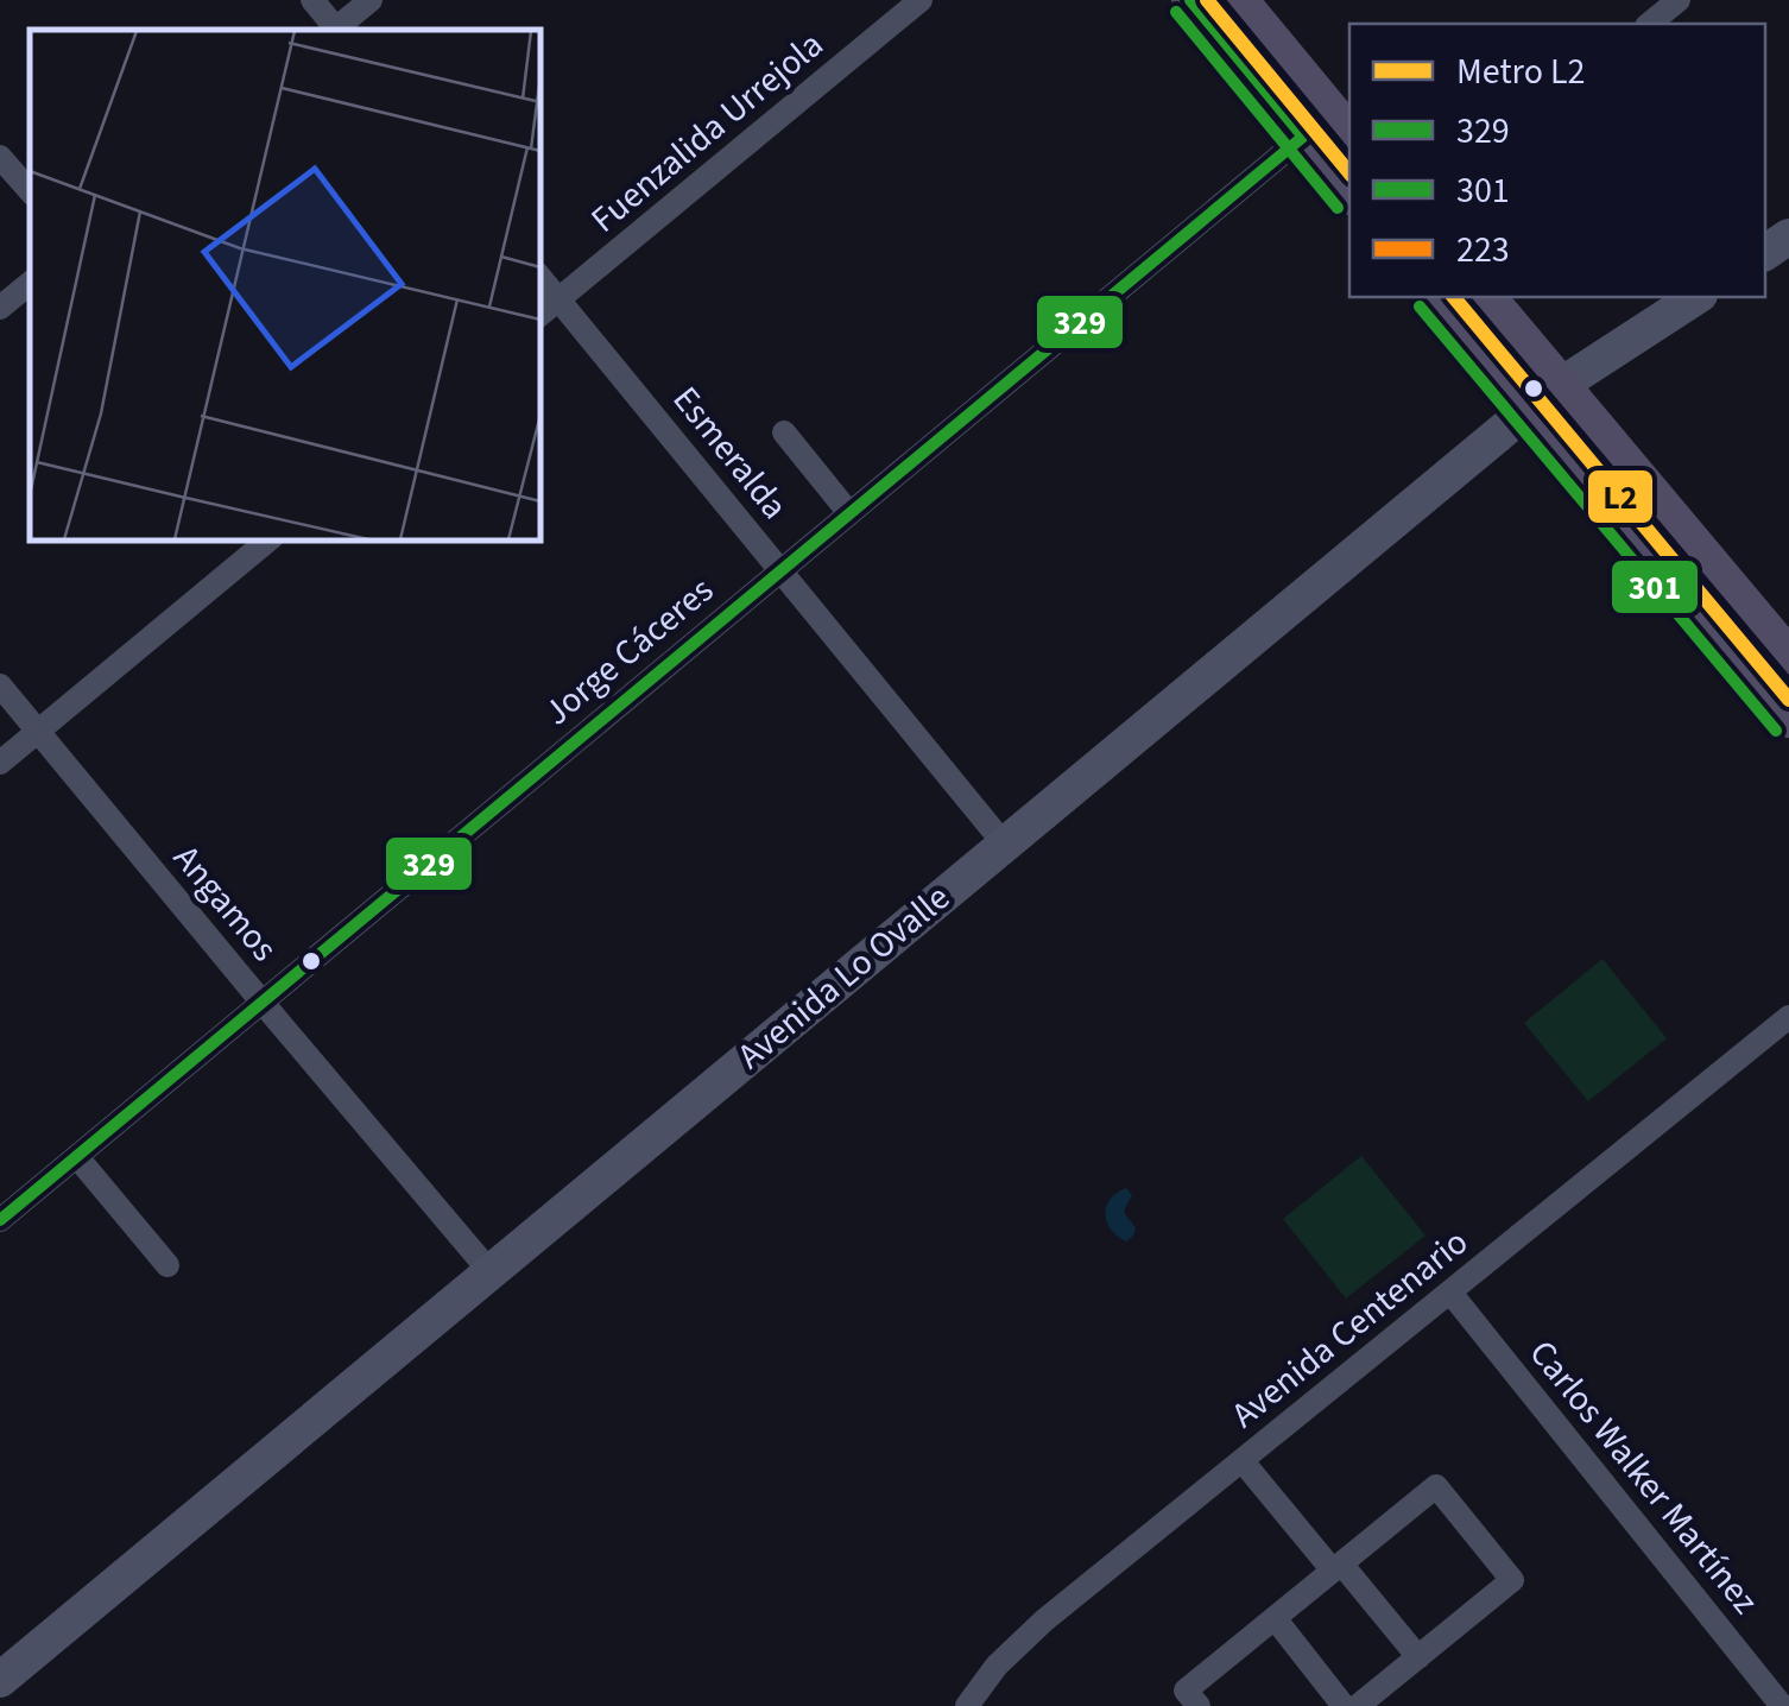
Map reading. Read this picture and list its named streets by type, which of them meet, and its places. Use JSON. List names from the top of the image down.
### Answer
{
  "streets": {
    "main road": ["Avenida Lo Ovalle"],
    "street": [
      "Fuenzalida Urrejola",
      "Esmeralda",
      "Jorge Cáceres",
      "Angamos",
      "Avenida Centenario",
      "Carlos Walker Martínez"
    ]
  },
  "crossings": [
    ["Fuenzalida Urrejola", "Esmeralda"],
    ["Esmeralda", "Jorge Cáceres"],
    ["Esmeralda", "Avenida Lo Ovalle"],
    ["Jorge Cáceres", "Angamos"],
    ["Angamos", "Avenida Lo Ovalle"],
    ["Avenida Centenario", "Carlos Walker Martínez"]
  ],
  "lines": [
    "metro line L2",
    "transit line 329",
    "transit line 223",
    "transit line 301"
  ],
  "legend": [
    "Metro L2",
    "329",
    "301",
    "223"
  ]
}
